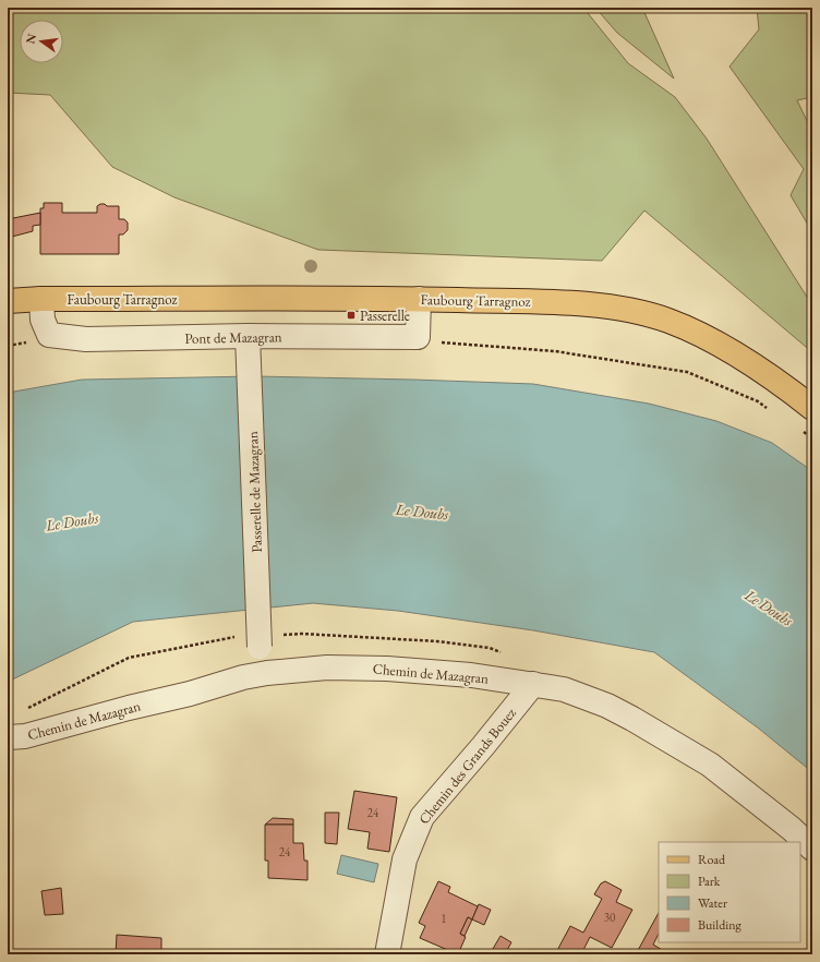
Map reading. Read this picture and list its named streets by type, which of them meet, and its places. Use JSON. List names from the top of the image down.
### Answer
{
  "streets": {
    "main road": ["Faubourg Tarragnoz"],
    "street": [
      "Pont de Mazagran",
      "Passerelle de Mazagran",
      "Chemin de Mazagran",
      "Chemin des Grands Bouez"
    ]
  },
  "crossings": [
    ["Faubourg Tarragnoz", "Pont de Mazagran"],
    ["Pont de Mazagran", "Passerelle de Mazagran"],
    ["Passerelle de Mazagran", "Chemin de Mazagran"],
    ["Chemin de Mazagran", "Chemin des Grands Bouez"]
  ],
  "water": ["Le Doubs"],
  "places": {
    "transit": ["Passerelle"]
  },
  "house_numbers": [
    "24",
    "24",
    "30",
    "1"
  ],
  "legend": [
    "Road",
    "Park",
    "Water",
    "Building"
  ],
  "north": "left"
}
